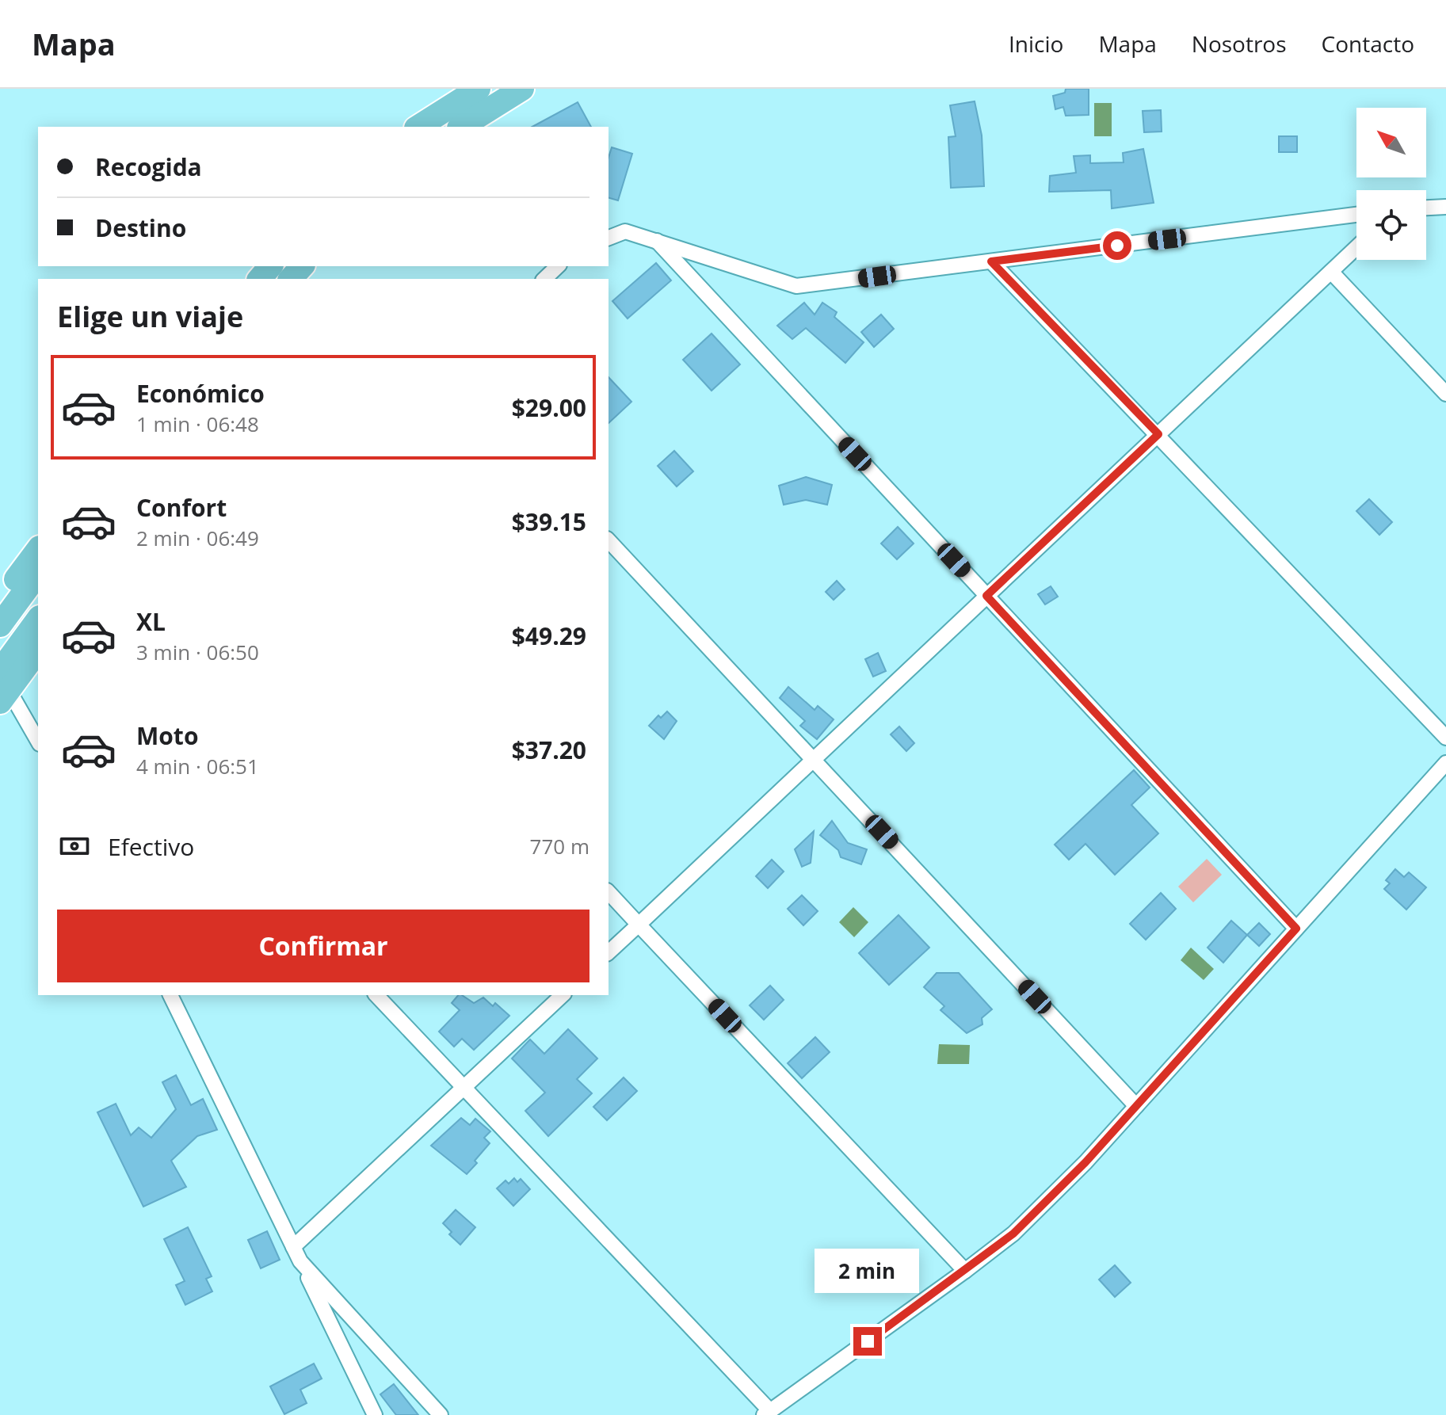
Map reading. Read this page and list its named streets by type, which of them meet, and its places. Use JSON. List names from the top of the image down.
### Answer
{
  "north": "top left",
  "page": {
    "header": "Mapa",
    "nav": [
      "Inicio",
      "Mapa",
      "Nosotros",
      "Contacto"
    ],
    "banner": ["Recogida", "Destino"],
    "heading": "Elige un viaje",
    "list": [
      {
        "name": "Económico",
        "note": "1 min · 06:48",
        "value": "$29.00"
      },
      {
        "name": "Confort",
        "note": "2 min · 06:49",
        "value": "$39.15"
      },
      {
        "name": "XL",
        "note": "3 min · 06:50",
        "value": "$49.29"
      },
      {
        "name": "Moto",
        "note": "4 min · 06:51",
        "value": "$37.20"
      }
    ],
    "pay": ["Efectivo", "770 m"],
    "buttons": "Confirmar",
    "bubble": "2 min"
  }
}
